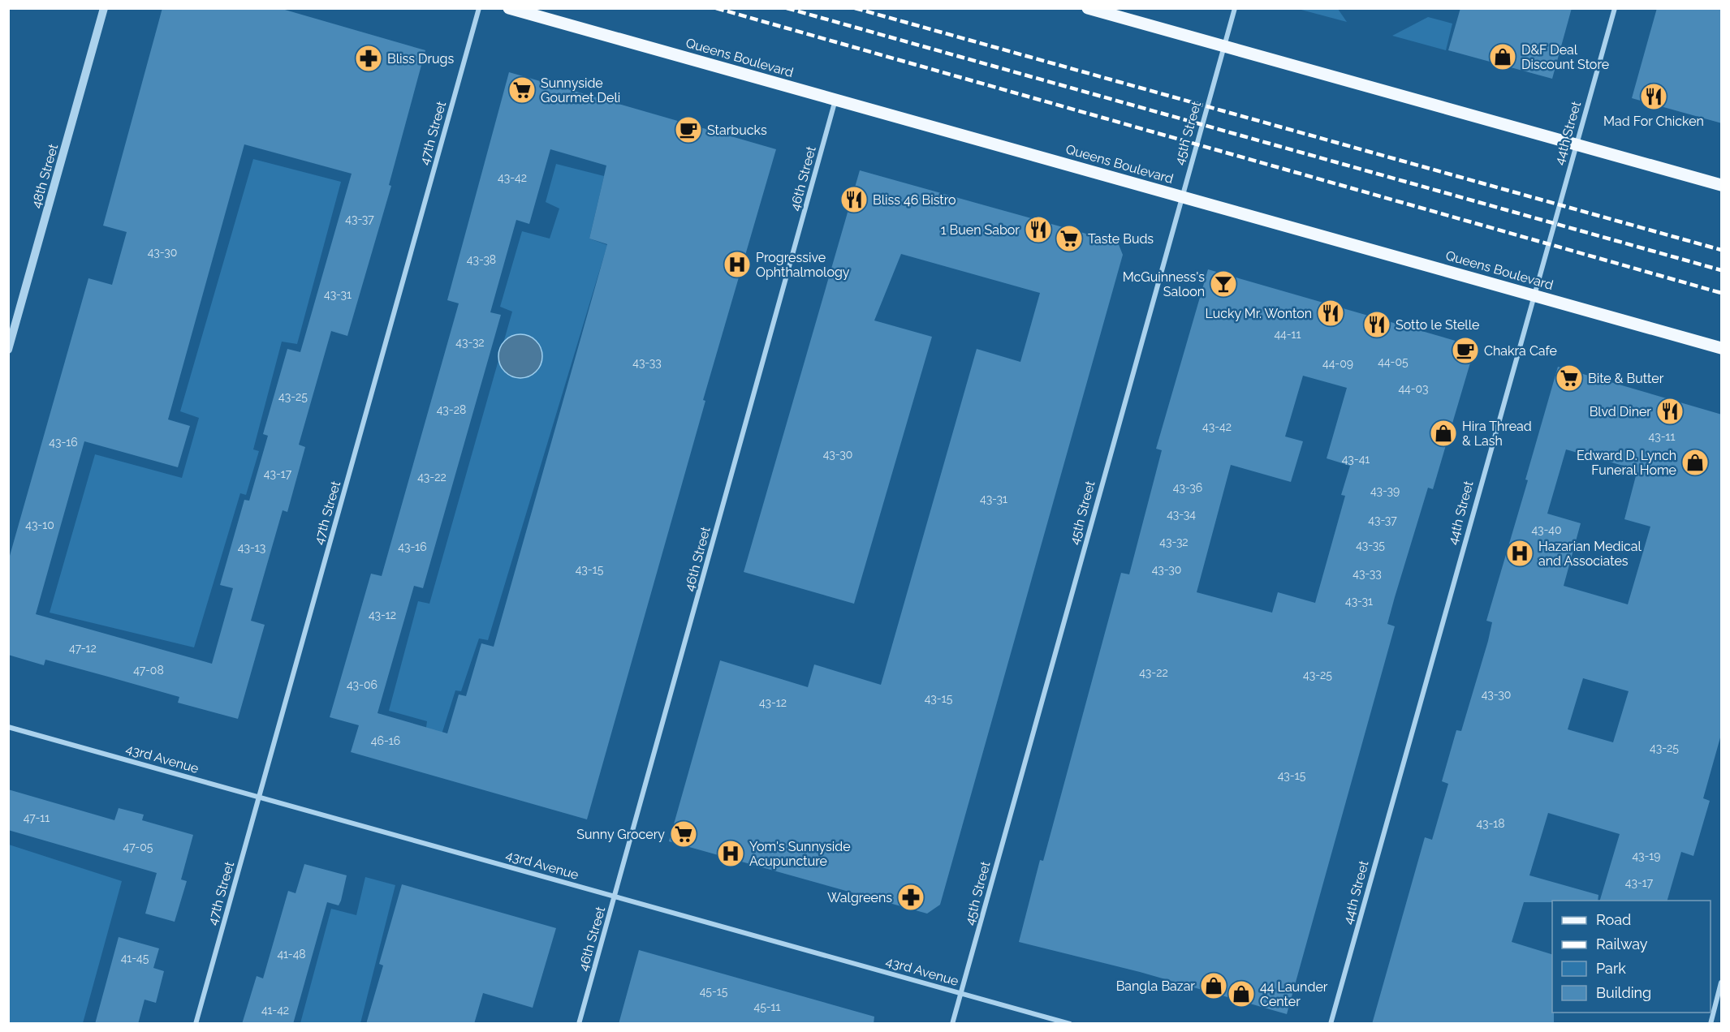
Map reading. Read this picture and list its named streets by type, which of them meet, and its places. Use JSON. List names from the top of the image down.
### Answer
{
  "streets": {
    "main road": ["Queens Boulevard"],
    "street": [
      "47th Street",
      "45th Street",
      "44th Street",
      "48th Street",
      "46th Street",
      "43rd Avenue"
    ]
  },
  "crossings": [
    ["Queens Boulevard", "45th Street"],
    ["Queens Boulevard", "44th Street"],
    ["Queens Boulevard", "46th Street"],
    ["47th Street", "43rd Avenue"],
    ["45th Street", "43rd Avenue"],
    ["46th Street", "43rd Avenue"]
  ],
  "places": {
    "shop": [
      "D&F Deal Discount Store",
      "Hira Thread & Lash",
      "Edward D. Lynch Funeral Home",
      "Bangla Bazar",
      "44 Launder Center"
    ],
    "pharmacy": ["Bliss Drugs", "Walgreens"],
    "supermarket": [
      "Sunnyside Gourmet Deli",
      "Taste Buds",
      "Bite & Butter",
      "Sunny Grocery"
    ],
    "restaurant": [
      "Mad For Chicken",
      "Bliss 46 Bistro",
      "1 Buen Sabor",
      "Lucky Mr. Wonton",
      "Sotto le Stelle",
      "Blvd Diner"
    ],
    "cafe": ["Starbucks", "Chakra Cafe"],
    "hospital": ["Progressive Ophthalmology", "Hazarian Medical and Associates", "Yom's Sunnyside Acupuncture"],
    "bar": ["McGuinness's Saloon"]
  },
  "house_numbers": [
    "43-42",
    "43-37",
    "43-30",
    "43-38",
    "43-31",
    "44-11",
    "43-32",
    "44-05",
    "43-33",
    "44-09",
    "44-03",
    "43-25",
    "43-28",
    "43-42",
    "43-11",
    "43-16",
    "43-30",
    "43-41",
    "43-17",
    "43-22",
    "43-36",
    "43-39",
    "43-31",
    "43-34",
    "43-37",
    "43-10",
    "43-40",
    "43-32",
    "43-35",
    "43-16",
    "43-13",
    "43-15",
    "43-30",
    "43-33",
    "43-31",
    "43-12",
    "47-12",
    "47-08",
    "43-22",
    "43-25",
    "43-06",
    "43-30",
    "43-15",
    "43-12",
    "46-16",
    "43-25",
    "43-15",
    "47-11",
    "43-18",
    "47-05",
    "43-19",
    "43-17",
    "41-48",
    "41-45",
    "45-15",
    "45-11",
    "41-42"
  ],
  "legend": [
    "Road",
    "Railway",
    "Park",
    "Building"
  ]
}
